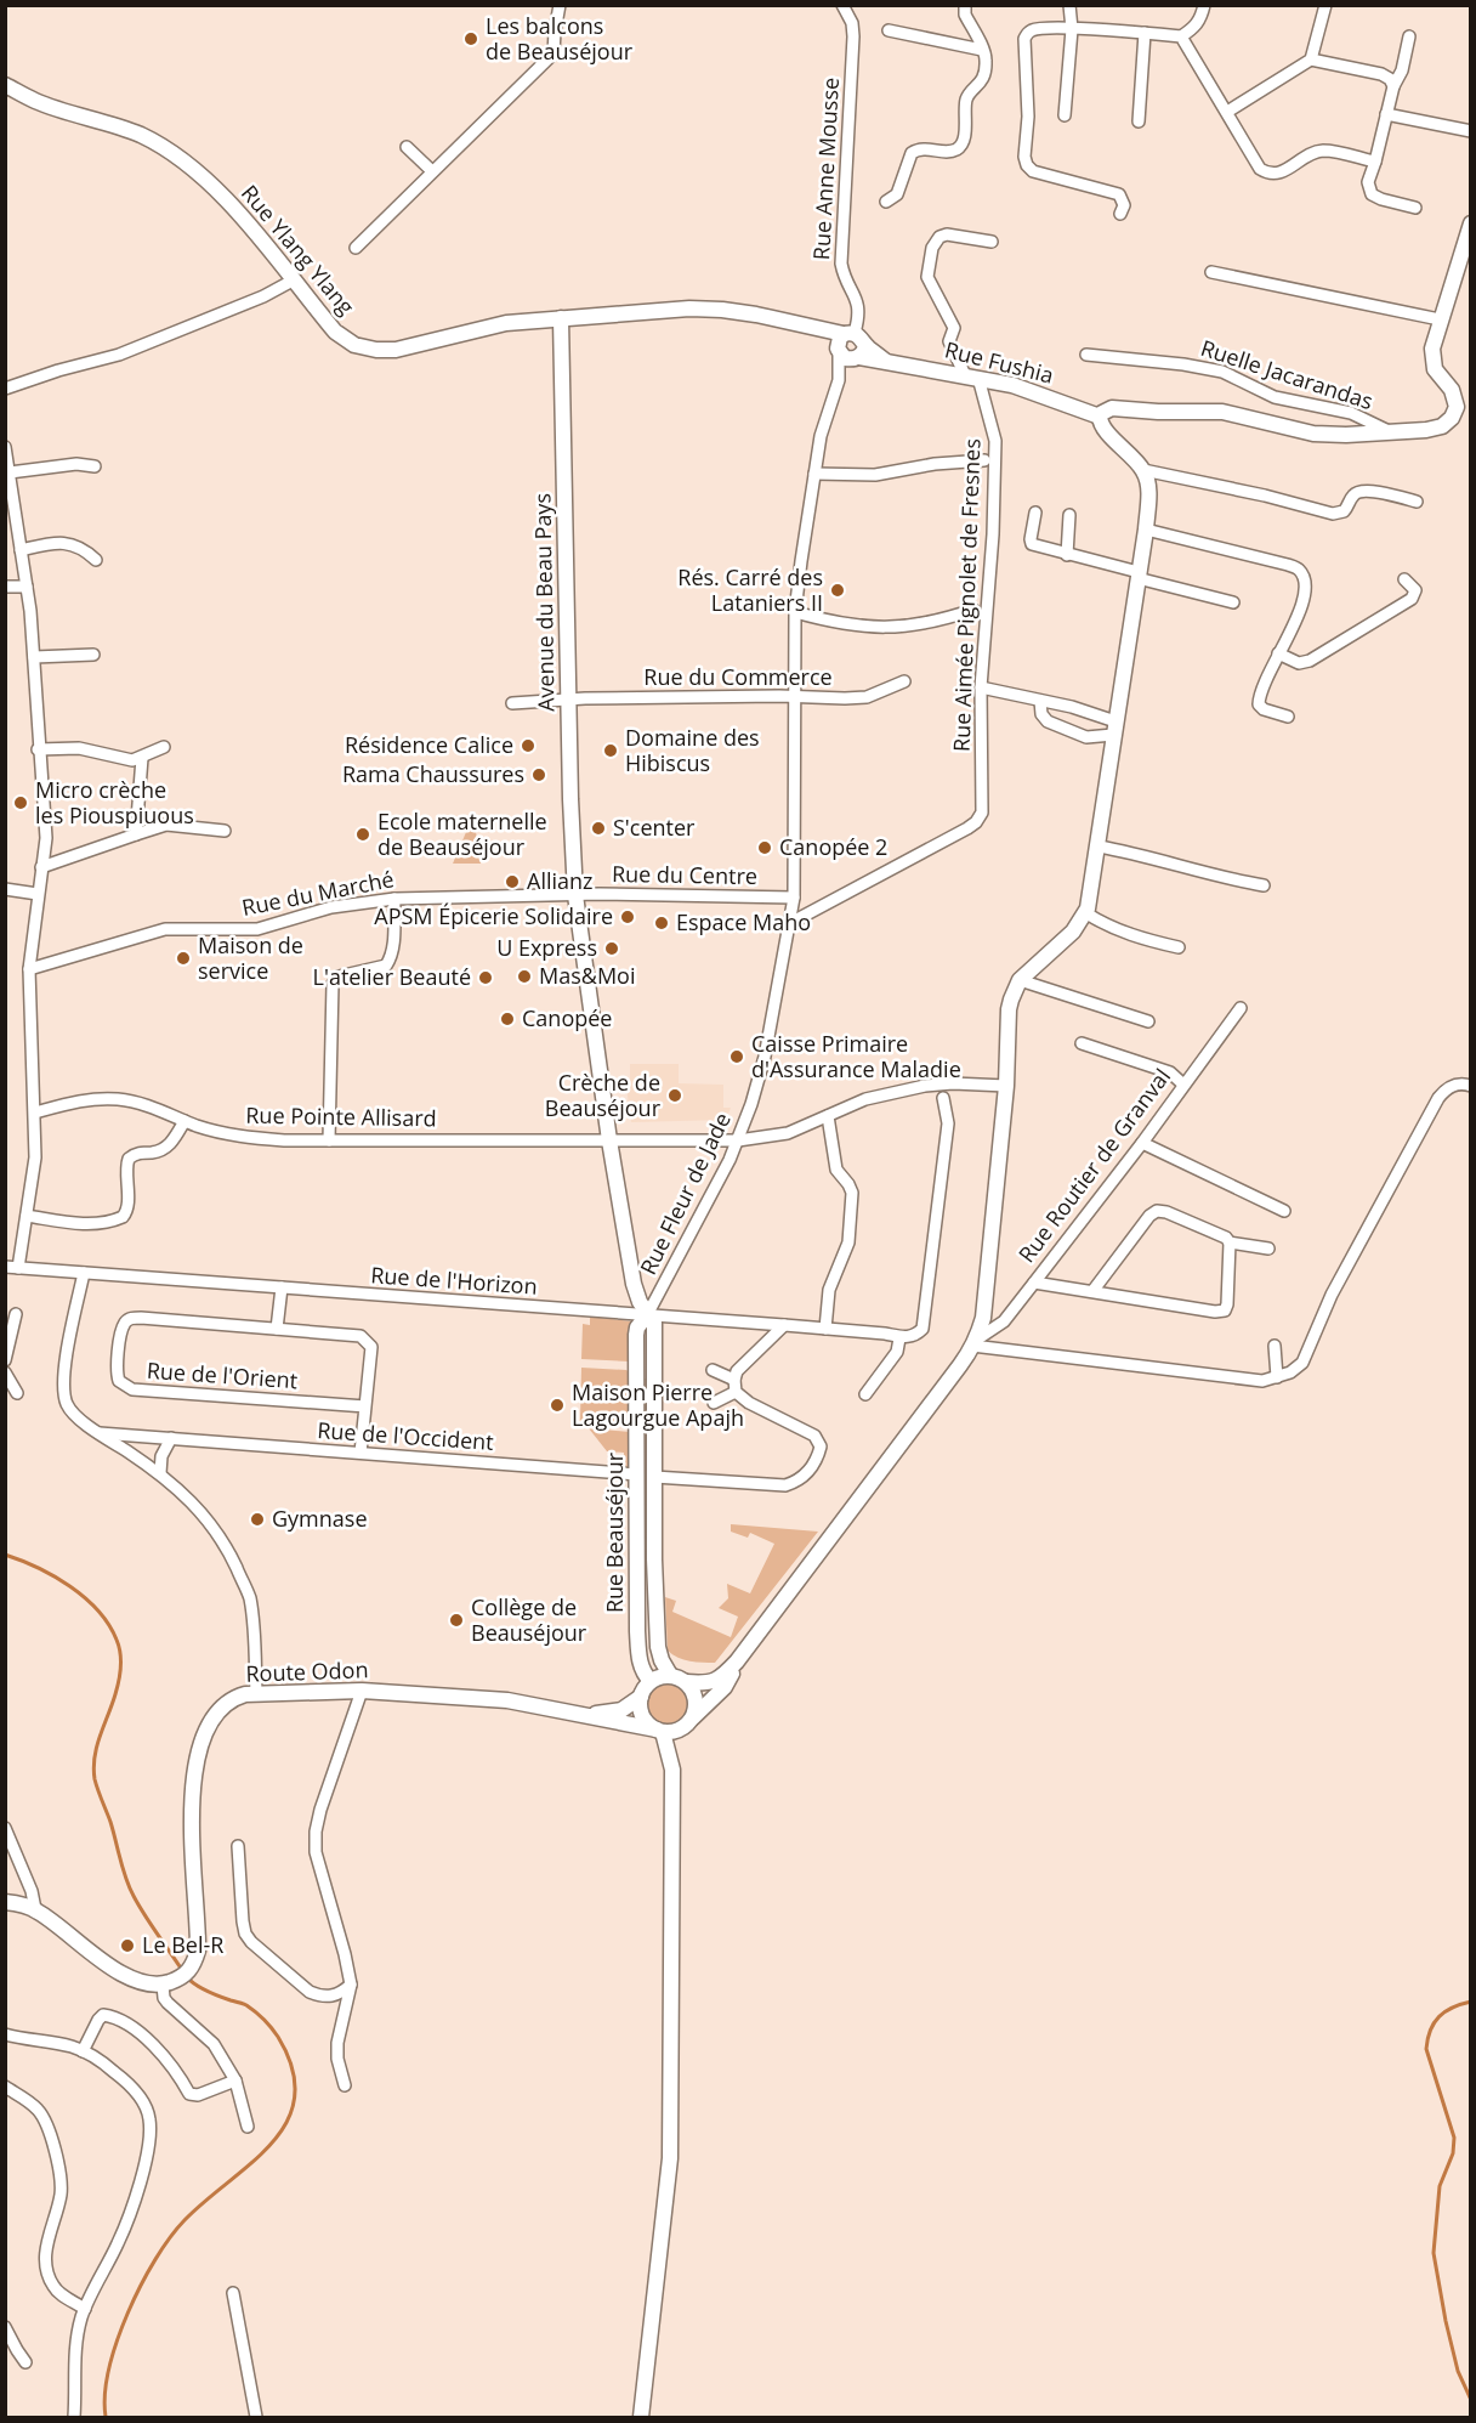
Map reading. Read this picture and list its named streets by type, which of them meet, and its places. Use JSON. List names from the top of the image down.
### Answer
{
  "streets": {
    "street": [
      "Rue Anne Mousse",
      "Rue Ylang Ylang",
      "Rue Fushia",
      "Ruelle Jacarandas",
      "Rue Aimée Pignolet de Fresnes",
      "Avenue du Beau Pays",
      "Rue du Commerce",
      "Rue du Centre",
      "Rue du Marché",
      "Rue Pointe Allisard",
      "Rue Routier de Granval",
      "Rue Fleur de Jade",
      "Rue de l'Horizon",
      "Rue de l'Orient",
      "Rue de l'Occident",
      "Rue Beauséjour",
      "Route Odon"
    ]
  },
  "crossings": [
    ["Rue Anne Mousse", "Rue Ylang Ylang"],
    ["Rue Anne Mousse", "Rue Fushia"],
    ["Rue Anne Mousse", "Rue Fleur de Jade"],
    ["Rue Ylang Ylang", "Rue Fushia"],
    ["Rue Ylang Ylang", "Avenue du Beau Pays"],
    ["Rue Ylang Ylang", "Rue Fleur de Jade"],
    ["Rue Fushia", "Rue Aimée Pignolet de Fresnes"],
    ["Rue Fushia", "Rue Fleur de Jade"],
    ["Rue Aimée Pignolet de Fresnes", "Rue Fleur de Jade"],
    ["Avenue du Beau Pays", "Rue du Commerce"],
    ["Avenue du Beau Pays", "Rue du Centre"],
    ["Avenue du Beau Pays", "Rue du Marché"],
    ["Avenue du Beau Pays", "Rue Pointe Allisard"],
    ["Avenue du Beau Pays", "Rue Fleur de Jade"],
    ["Avenue du Beau Pays", "Rue de l'Horizon"],
    ["Avenue du Beau Pays", "Rue Beauséjour"],
    ["Rue du Commerce", "Rue Fleur de Jade"],
    ["Rue du Centre", "Rue du Marché"],
    ["Rue du Centre", "Rue Fleur de Jade"],
    ["Rue Pointe Allisard", "Rue Routier de Granval"],
    ["Rue Pointe Allisard", "Rue Fleur de Jade"],
    ["Rue Fleur de Jade", "Rue de l'Horizon"],
    ["Rue Fleur de Jade", "Rue Beauséjour"],
    ["Rue de l'Horizon", "Rue Beauséjour"],
    ["Rue de l'Orient", "Rue de l'Occident"],
    ["Rue de l'Occident", "Rue Beauséjour"],
    ["Rue Beauséjour", "Route Odon"]
  ],
  "places": [
    "Les balcons de Beauséjour",
    "Rés. Carré des Lataniers II",
    "Résidence Calice",
    "Domaine des Hibiscus",
    "Rama Chaussures",
    "Micro crèche les Piouspiuous",
    "S'center",
    "Ecole maternelle de Beauséjour",
    "Canopée 2",
    "Allianz",
    "APSM Épicerie Solidaire",
    "Espace Maho",
    "U Express",
    "Maison de service",
    "Mas&Moi",
    "L'atelier Beauté",
    "Canopée",
    "Caisse Primaire d'Assurance Maladie",
    "Crèche de Beauséjour",
    "Maison Pierre Lagourgue Apajh",
    "Gymnase",
    "Collège de Beauséjour",
    "Le Bel-R"
  ]
}
